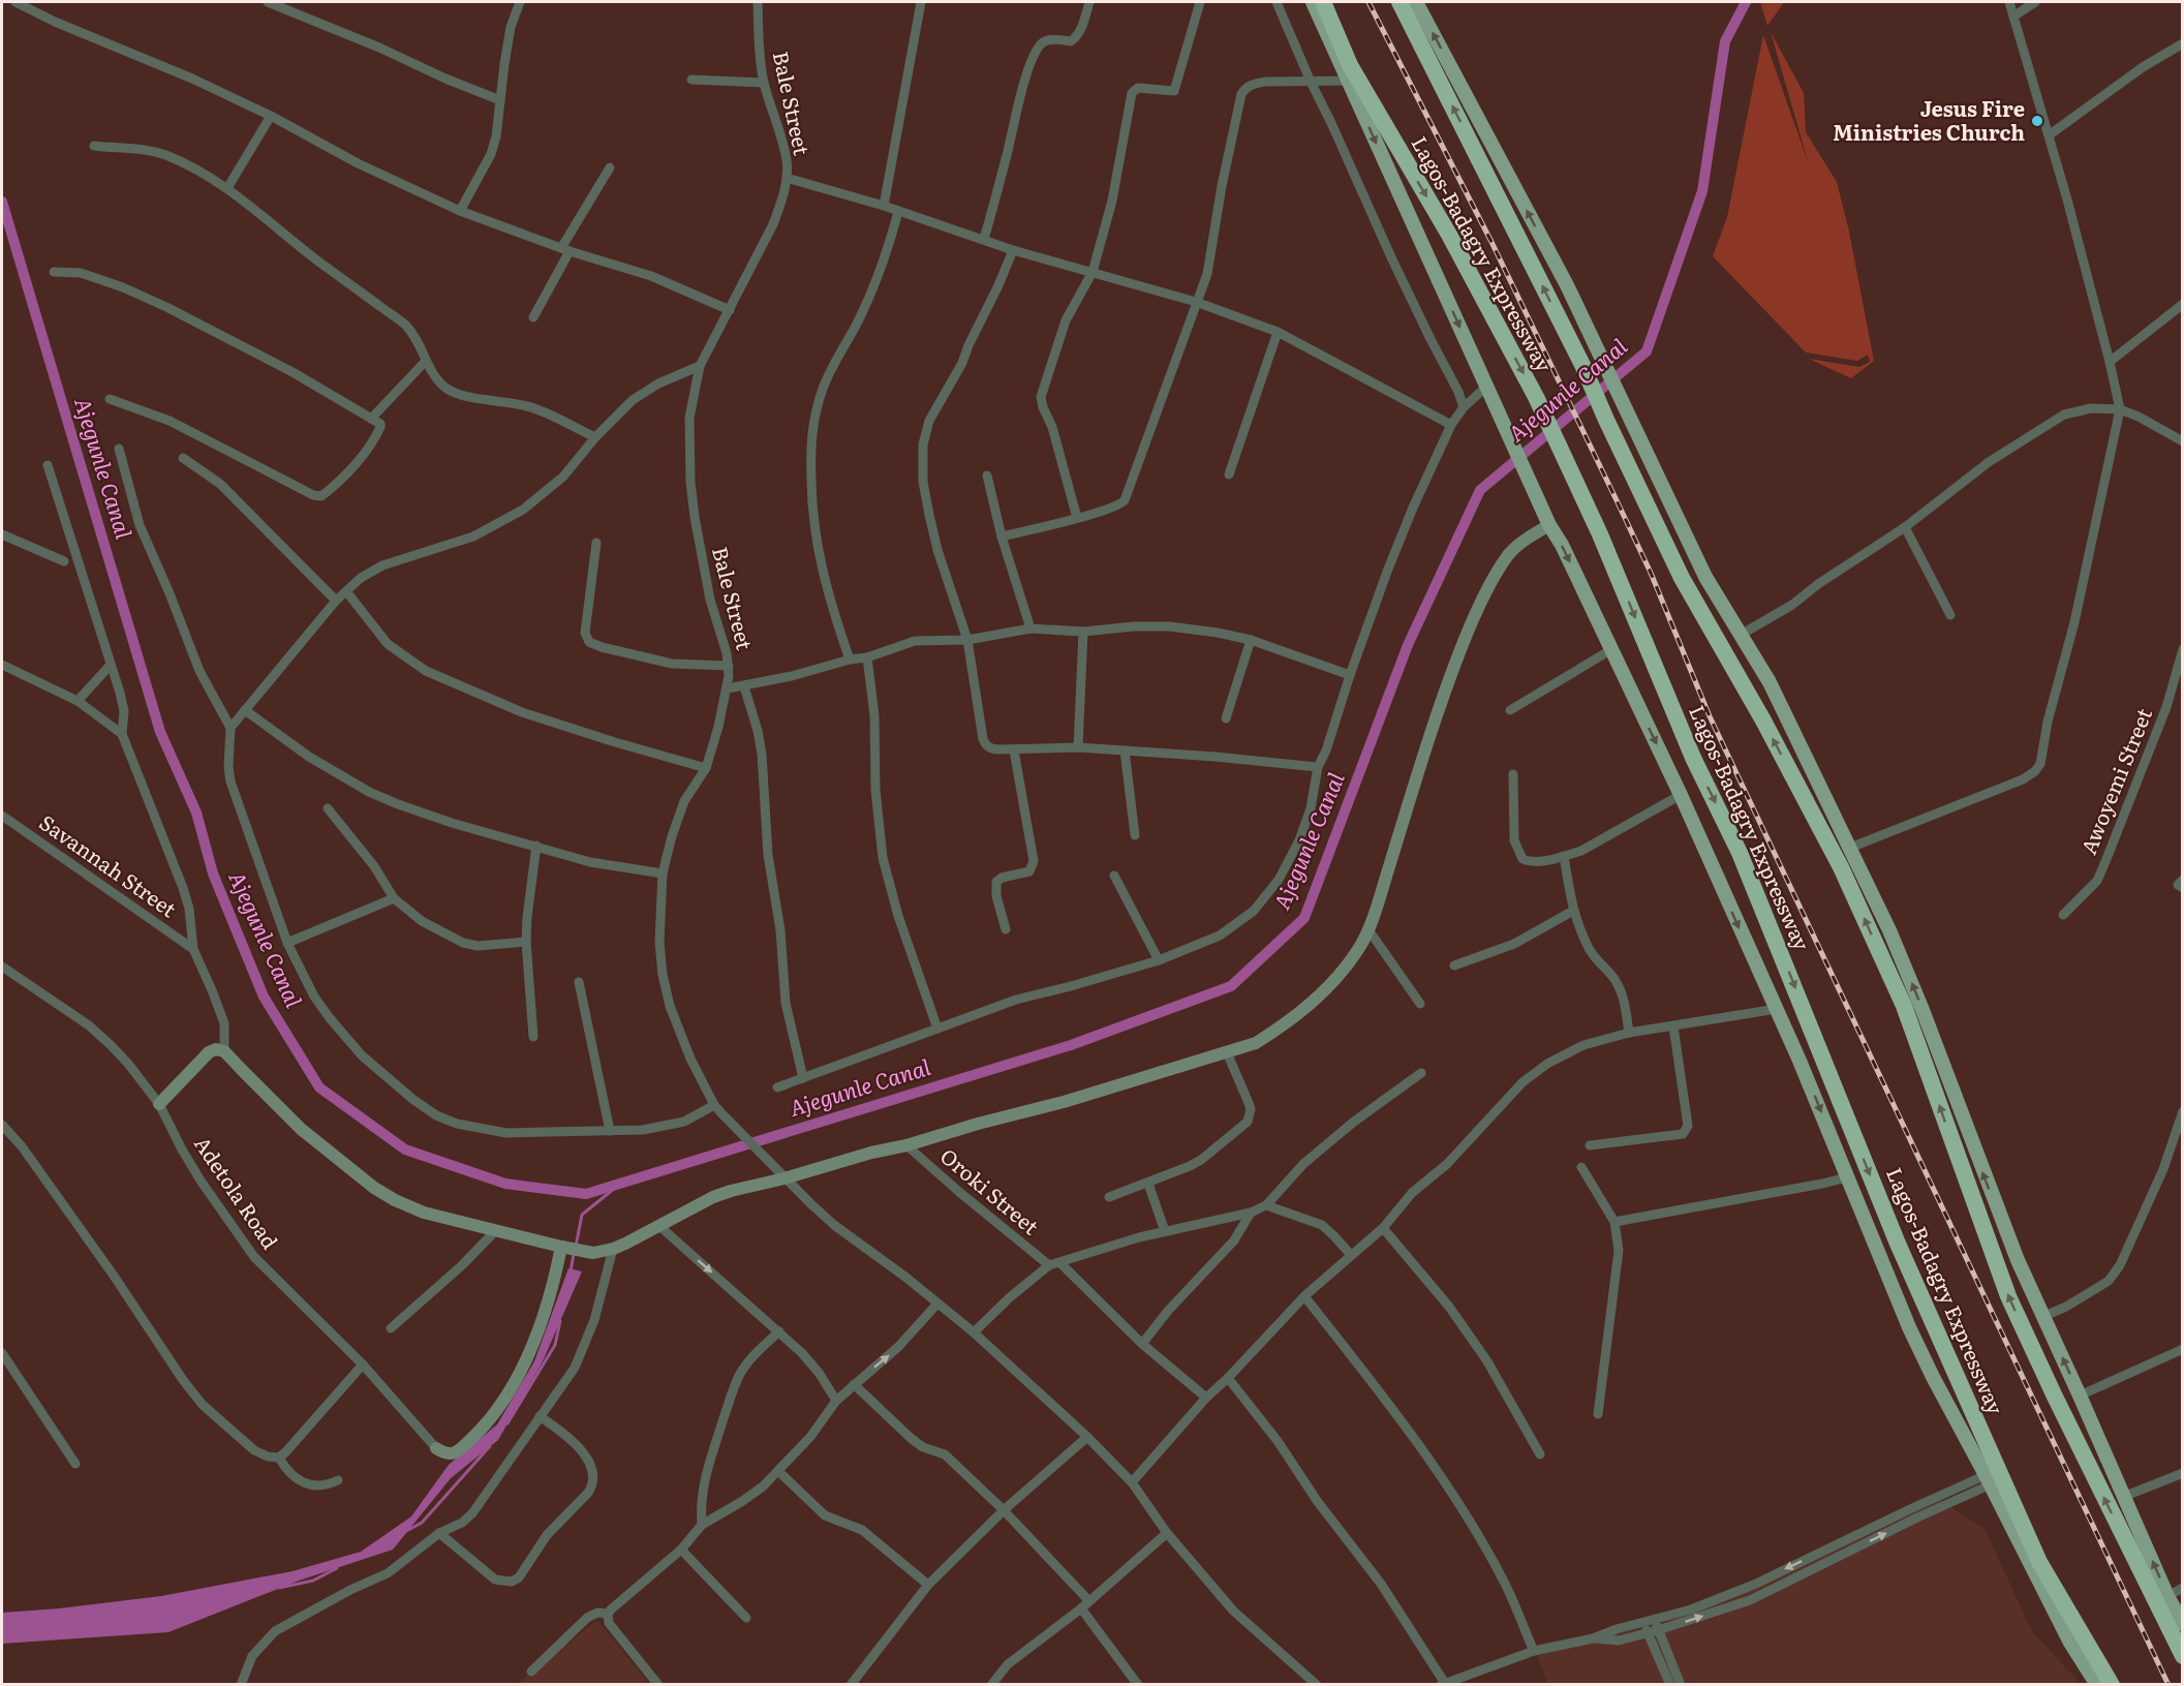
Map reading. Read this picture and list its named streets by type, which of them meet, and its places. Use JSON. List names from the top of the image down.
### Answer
{
  "streets": {
    "highway": ["Lagos-Badagry Expressway"],
    "street": [
      "Bale Street",
      "Awoyemi Street",
      "Savannah Street",
      "Oroki Street",
      "Adetola Road"
    ]
  },
  "water": ["Ajegunle Canal"],
  "places": ["Jesus Fire Ministries Church"]
}
